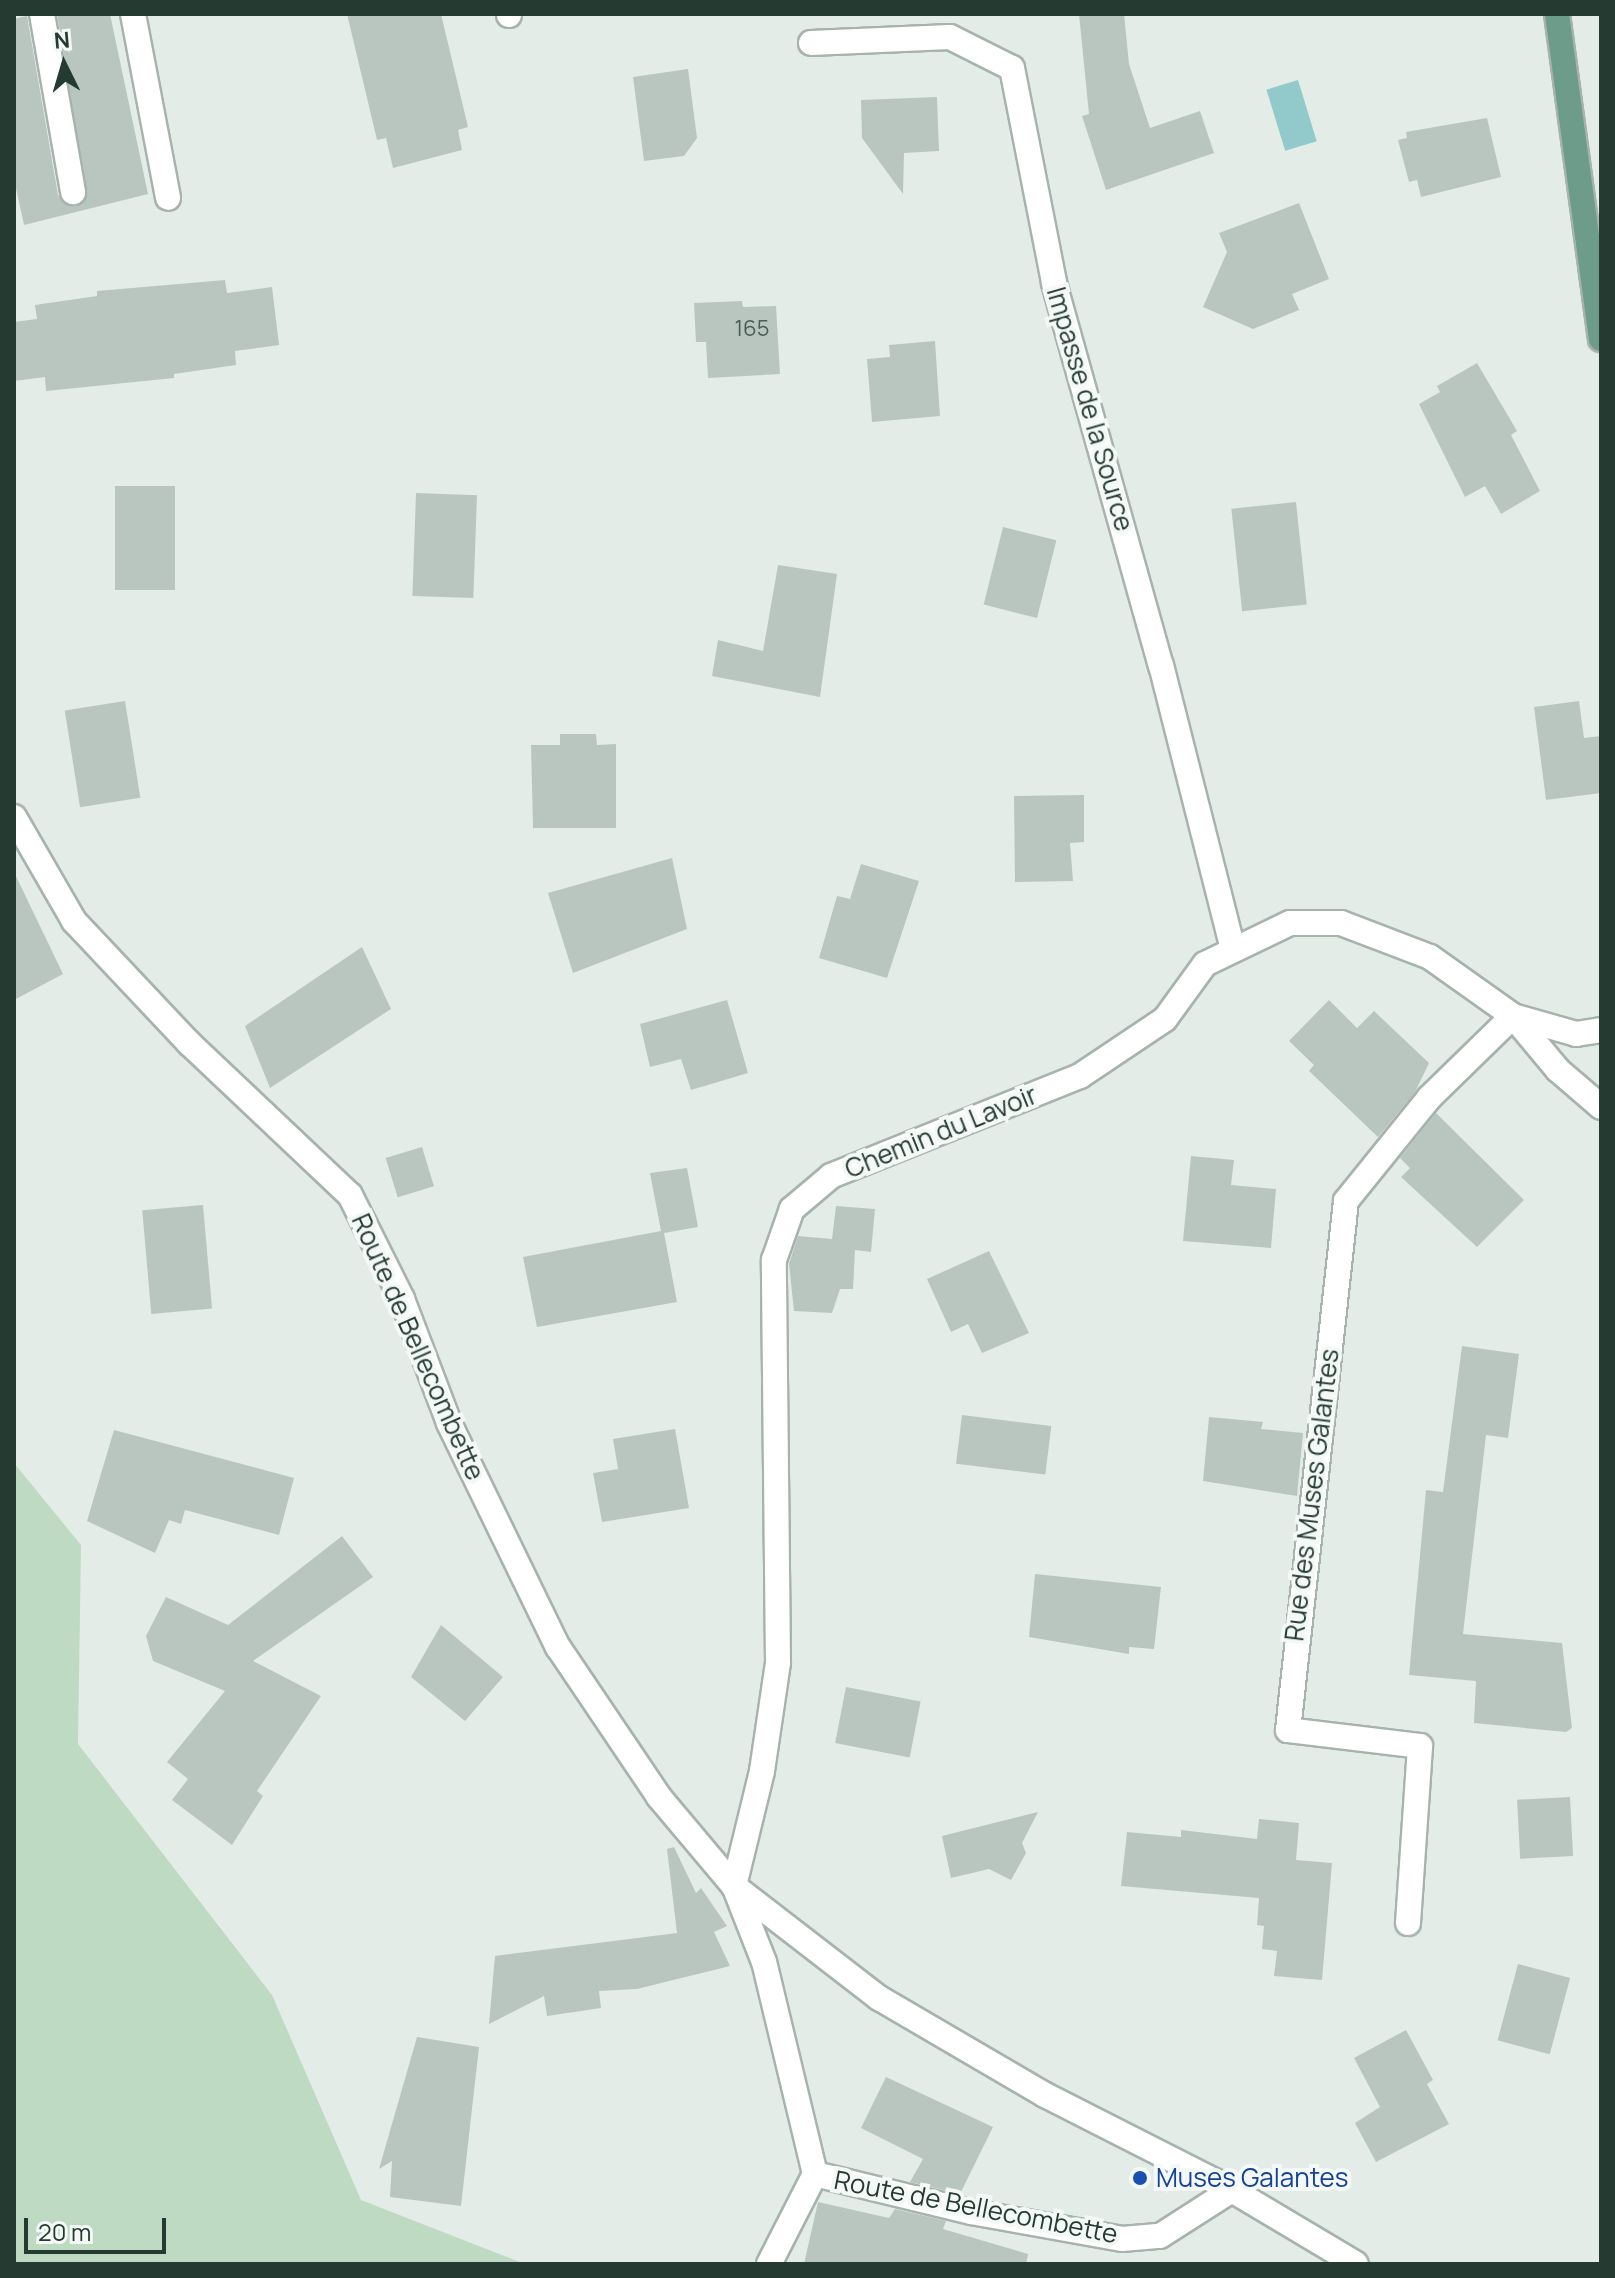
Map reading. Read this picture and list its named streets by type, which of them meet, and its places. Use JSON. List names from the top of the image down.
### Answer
{
  "streets": {
    "street": [
      "Impasse de la Source",
      "Chemin du Lavoir",
      "Route de Bellecombette",
      "Rue des Muses Galantes"
    ]
  },
  "crossings": [
    ["Impasse de la Source", "Chemin du Lavoir"],
    ["Chemin du Lavoir", "Route de Bellecombette"],
    ["Chemin du Lavoir", "Rue des Muses Galantes"]
  ],
  "places": ["Muses Galantes"],
  "house_numbers": ["165"],
  "scale_bar": "20 m",
  "north": "top"
}
